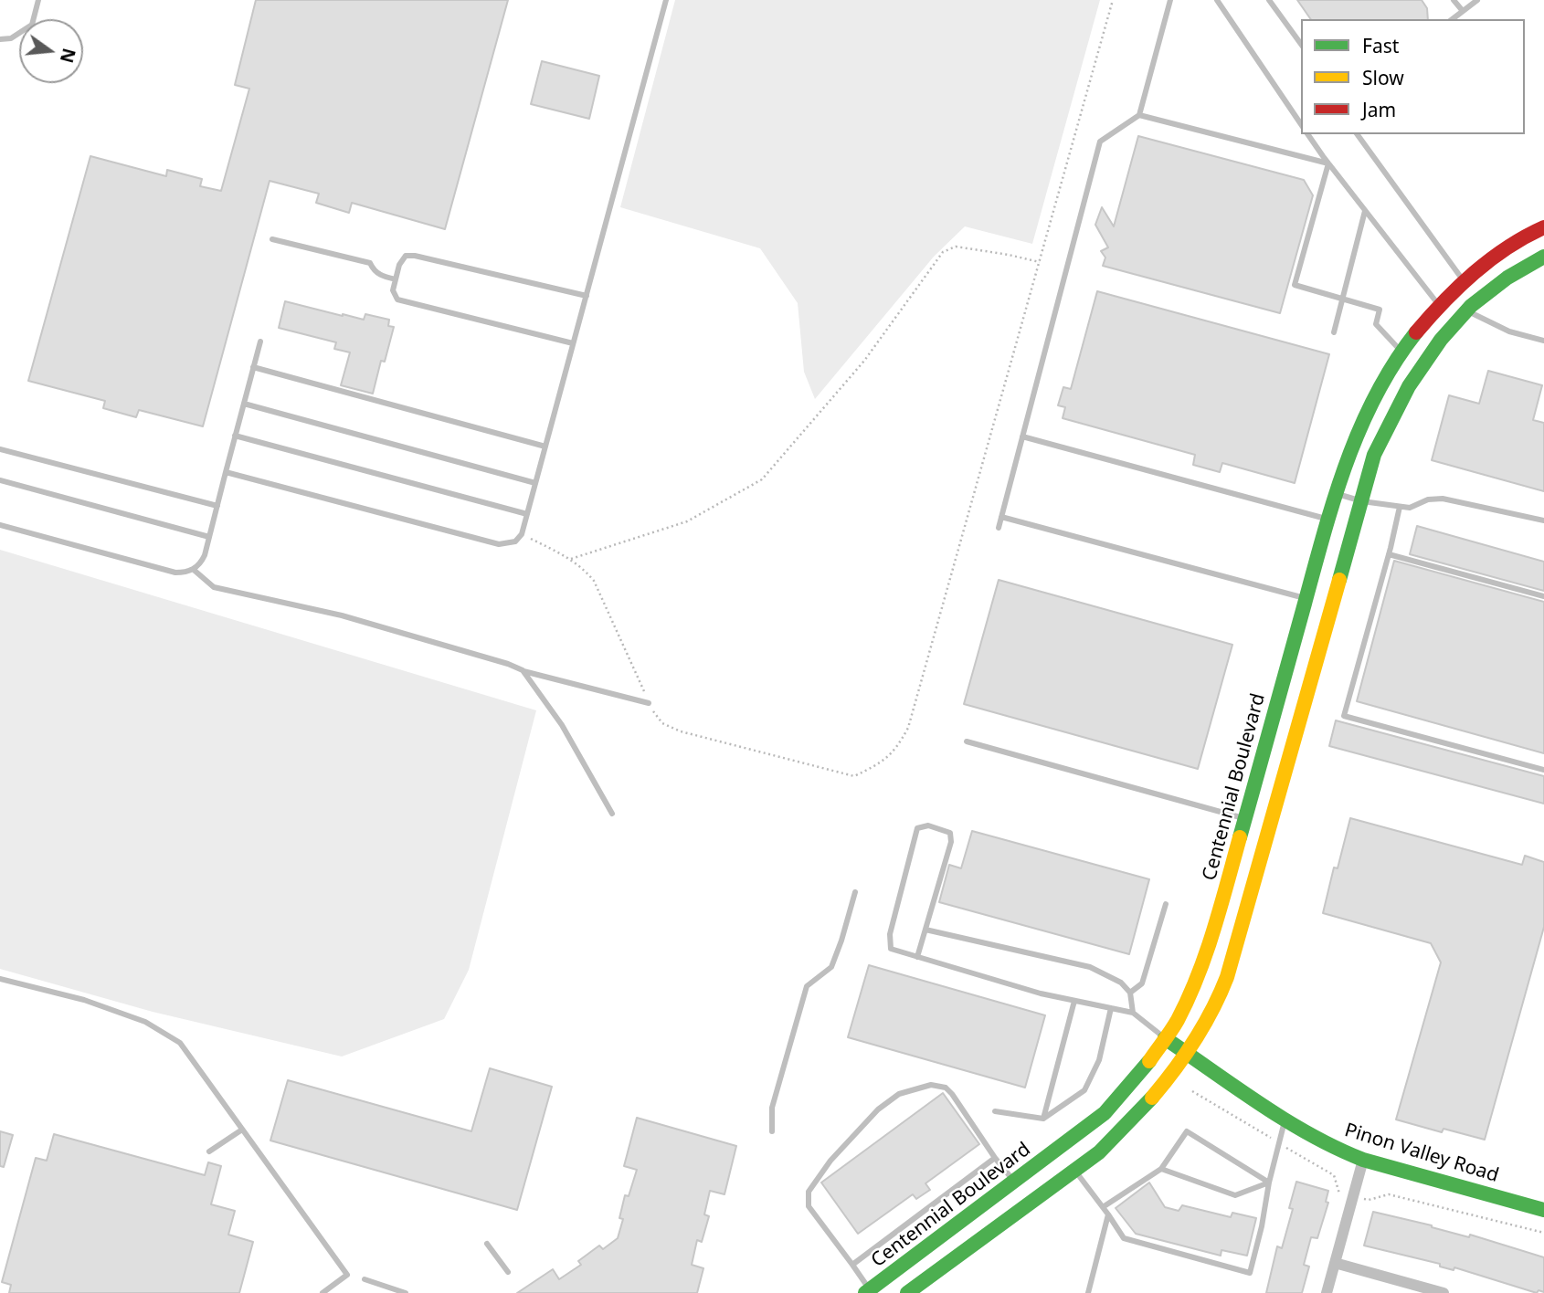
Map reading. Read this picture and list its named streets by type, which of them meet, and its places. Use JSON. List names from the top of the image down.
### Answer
{
  "streets": {
    "main road": ["Centennial Boulevard", "Pinon Valley Road"]
  },
  "crossings": [
    ["Centennial Boulevard", "Pinon Valley Road"]
  ],
  "legend": ["Fast", "Slow", "Jam"],
  "north": "right"
}
